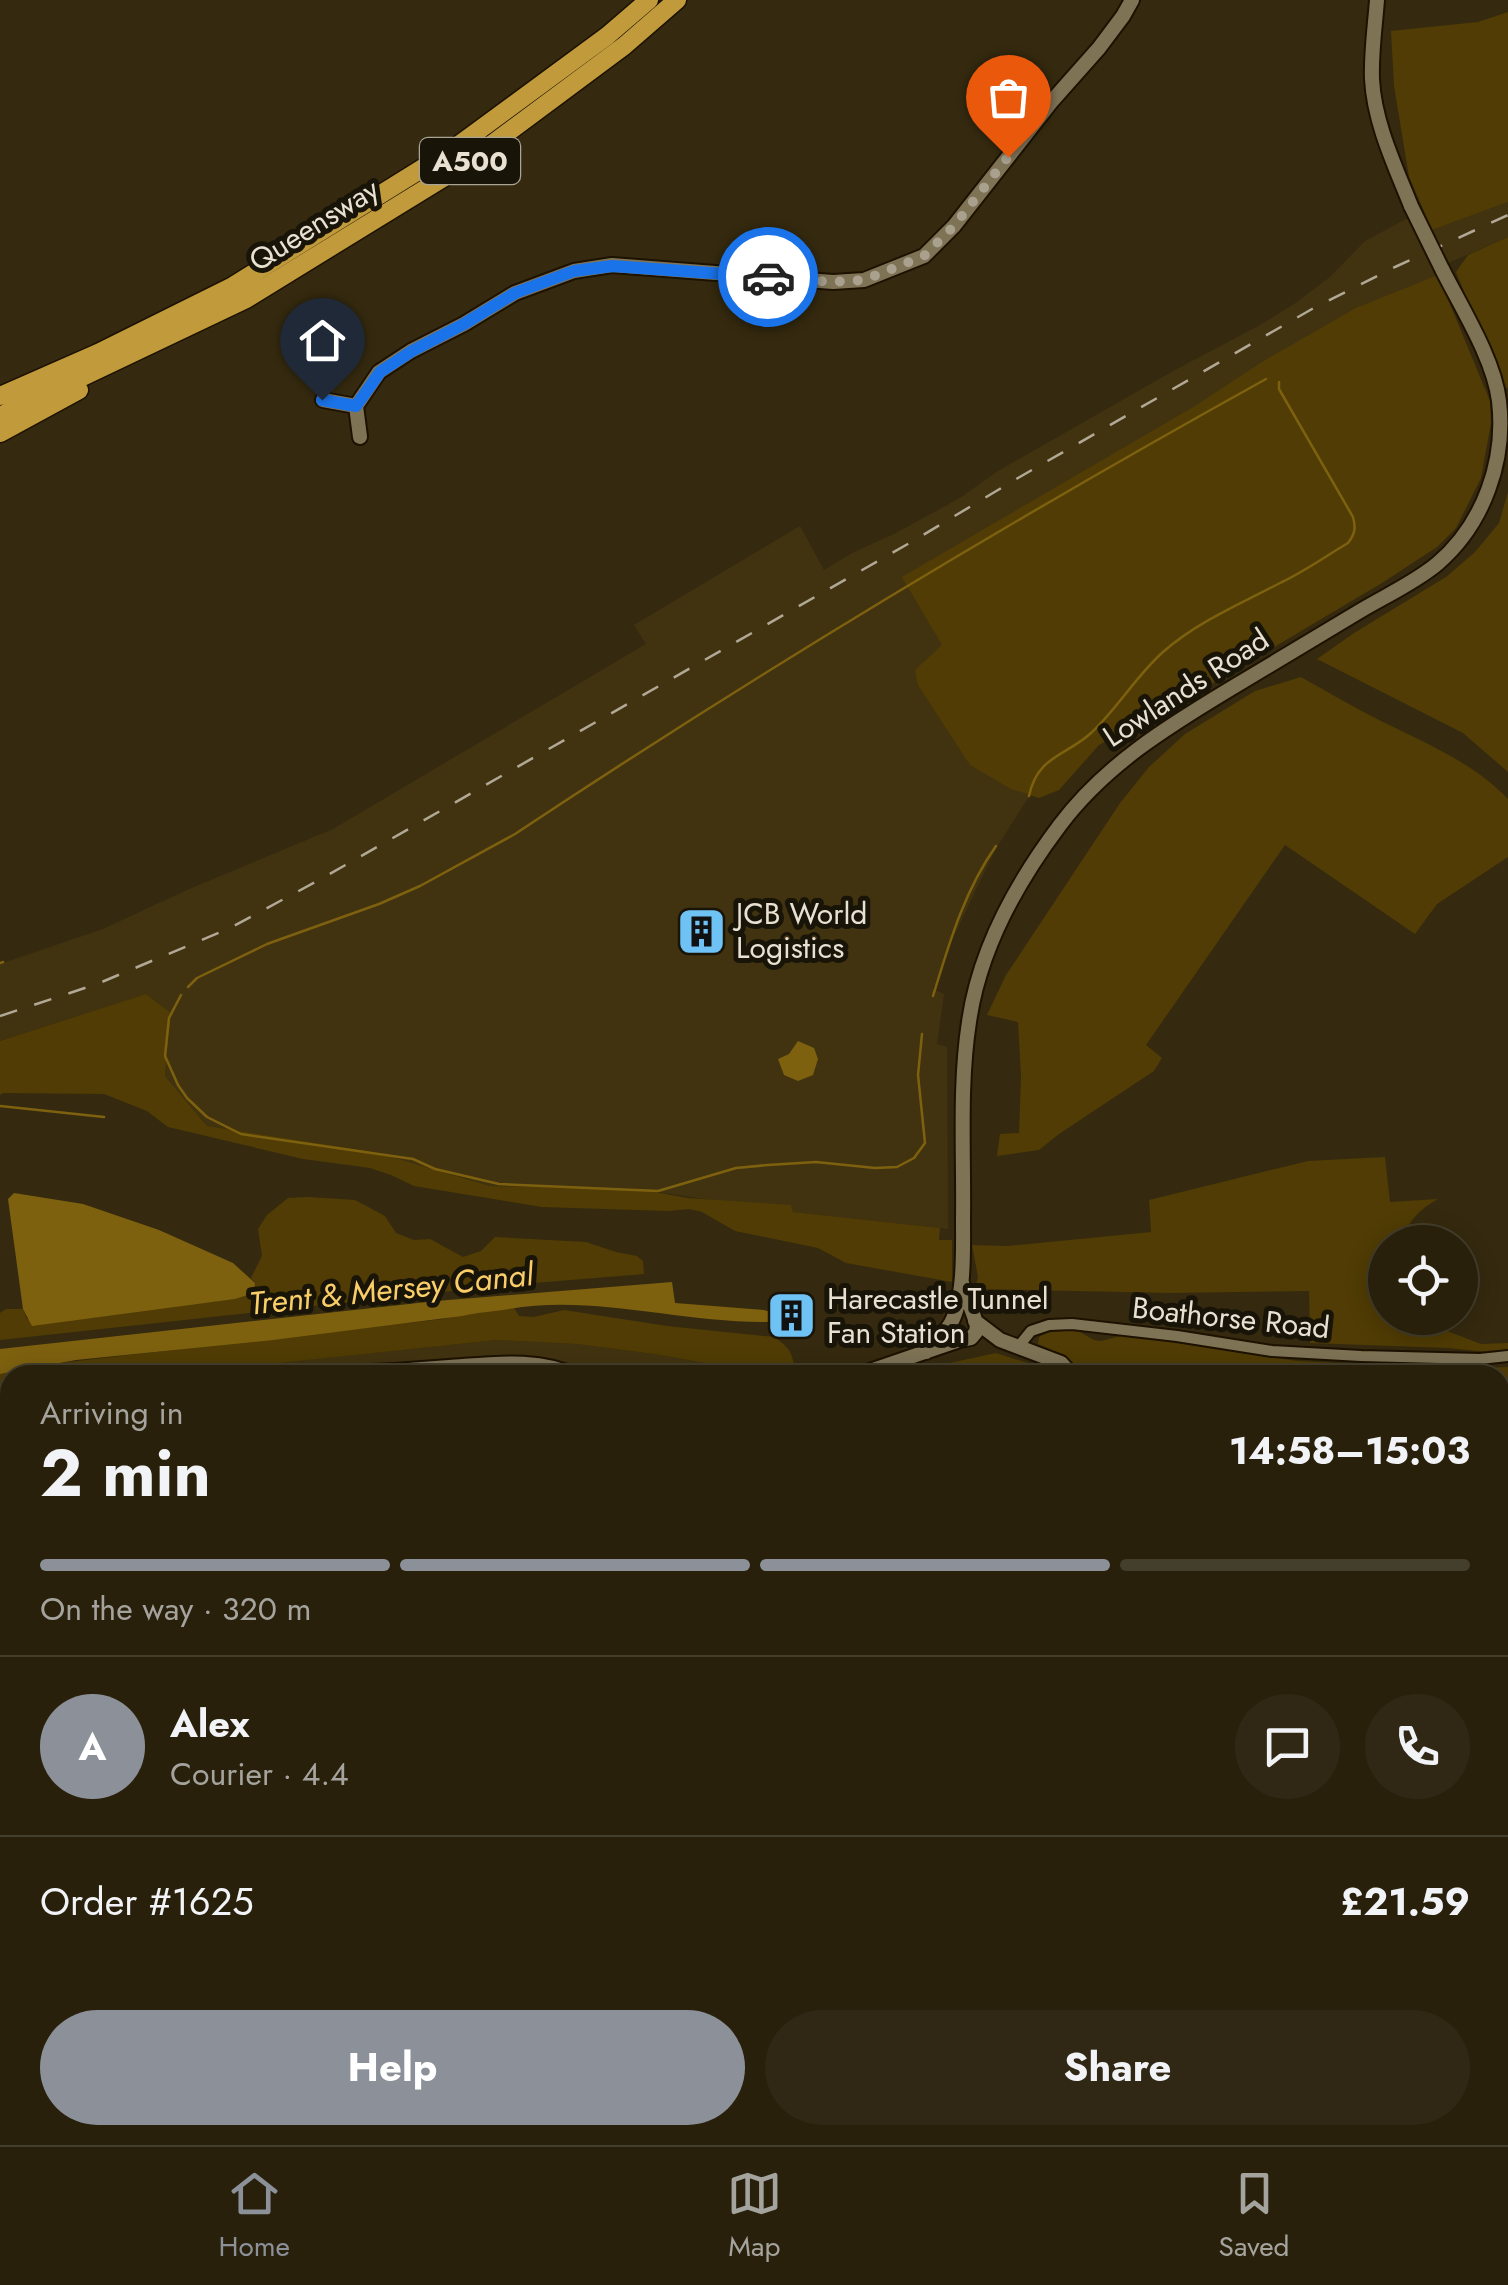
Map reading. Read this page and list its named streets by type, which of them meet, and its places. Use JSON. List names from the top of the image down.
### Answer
{
  "streets": {
    "highway": ["A500", "Queensway"],
    "street": ["Lowlands Road", "Boathorse Road"]
  },
  "water": ["Trent & Mersey Canal"],
  "places": {
    "building": ["JCB World Logistics", "Harecastle Tunnel Fan Station"]
  },
  "page": {
    "heading": ["2 min", "Arriving in", "14:58–15:03"],
    "panel": [
      "Alex",
      "Courier · 4.4",
      "Order #1625",
      "£21.59"
    ],
    "bar": "On the way · 320 m",
    "round": "A",
    "buttons": ["Help", "Share"],
    "tabs": ["Home", "Map", "Saved"]
  }
}
